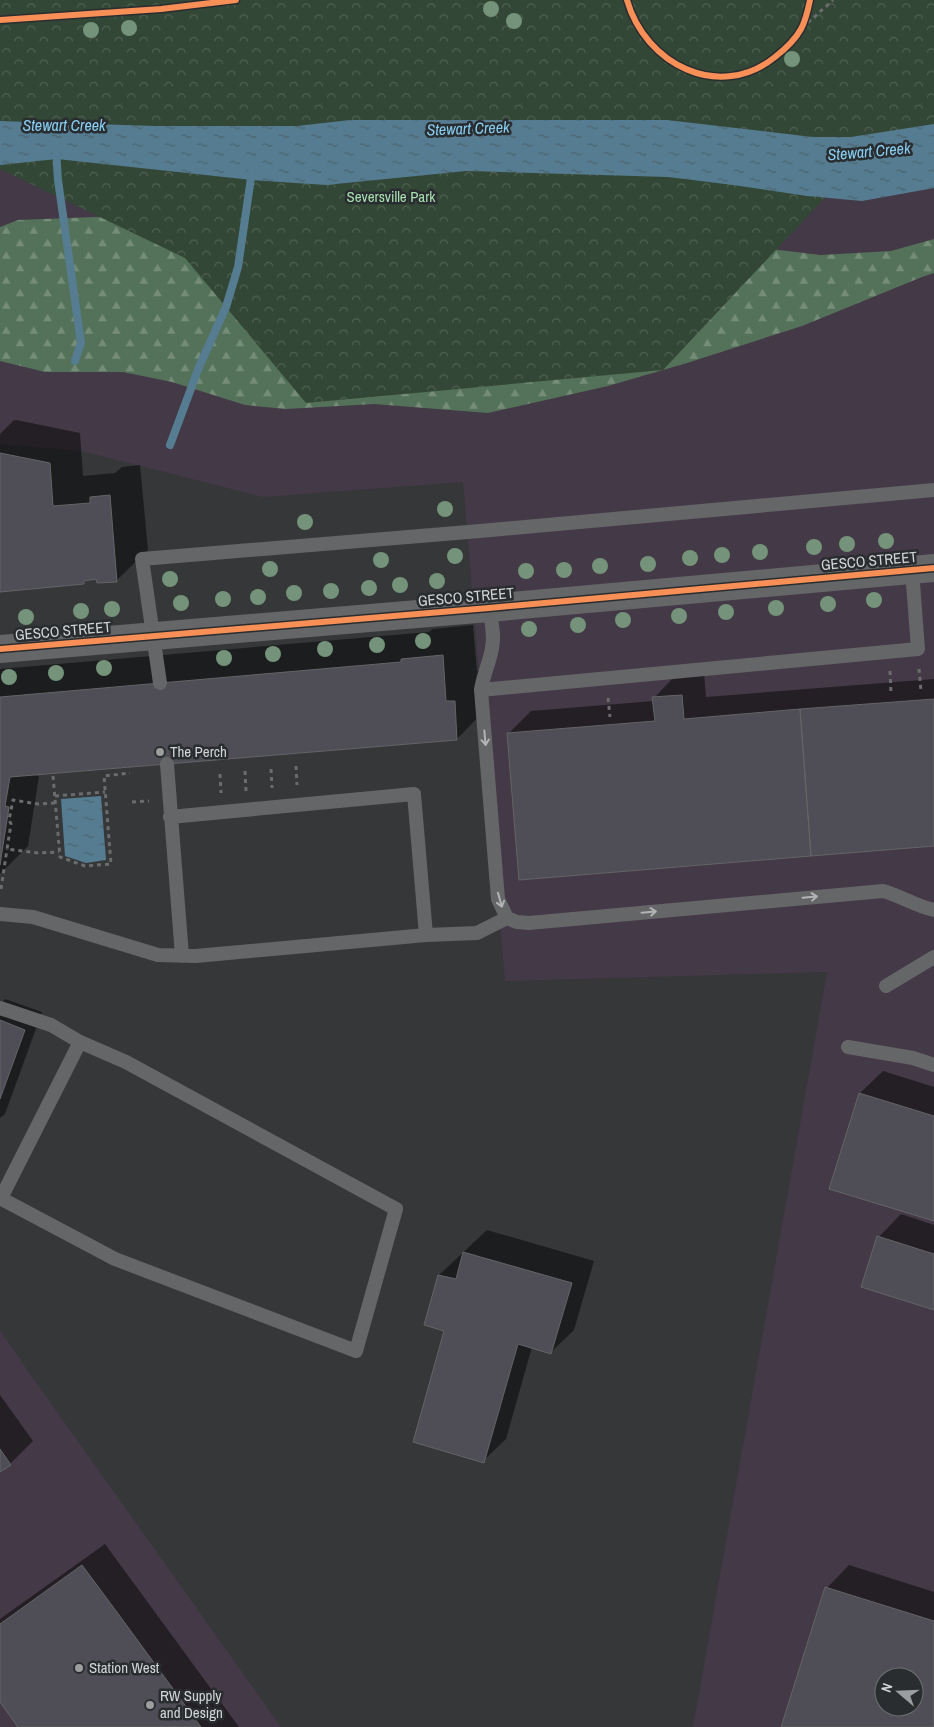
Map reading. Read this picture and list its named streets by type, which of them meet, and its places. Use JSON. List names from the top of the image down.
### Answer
{
  "streets": {
    "street": ["GESCO STREET"]
  },
  "water": ["Stewart Creek"],
  "parks": ["Seversville Park"],
  "places": ["The Perch", "Station West", "RW Supply and Design"],
  "north": "left"
}
